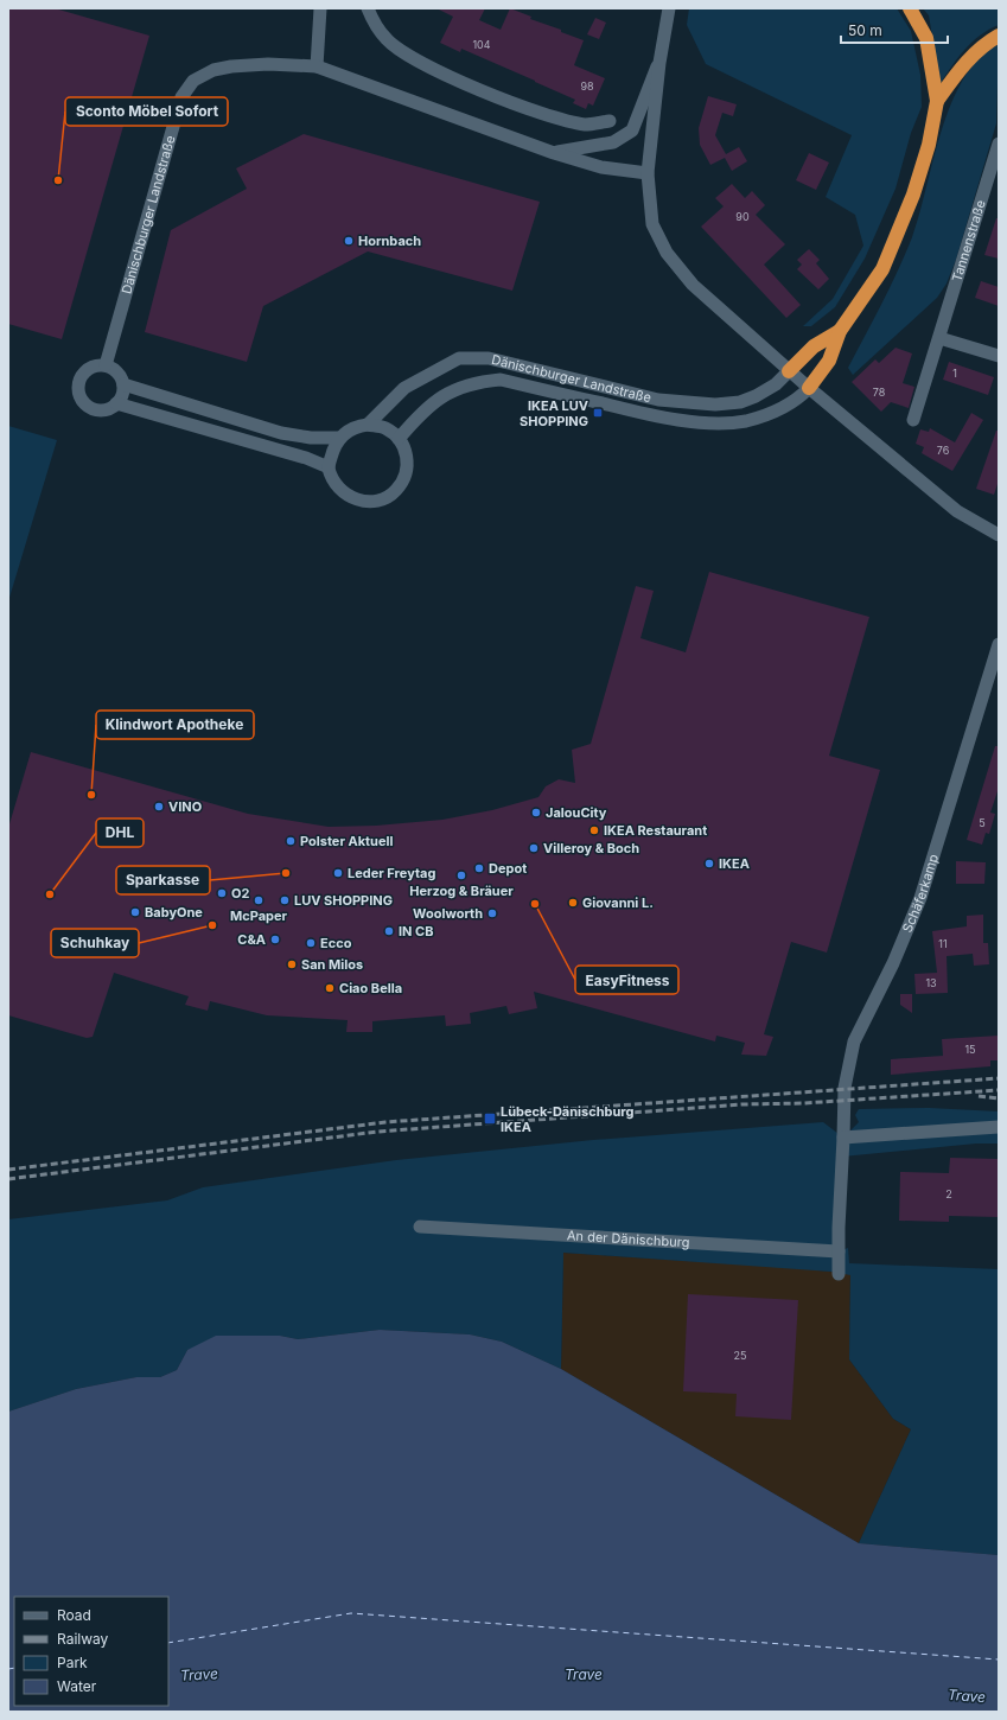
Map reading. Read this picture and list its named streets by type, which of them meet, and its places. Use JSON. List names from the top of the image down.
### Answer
{
  "streets": {
    "street": [
      "Dänischburger Landstraße",
      "Tannenstraße",
      "Schäferkamp",
      "An der Dänischburg"
    ]
  },
  "water": ["Trave"],
  "places": {
    "other": [
      "Sconto Möbel Sofort",
      "Hornbach",
      "Klindwort Apotheke",
      "VINO",
      "JalouCity",
      "IKEA Restaurant",
      "Polster Aktuell",
      "Villeroy & Boch",
      "IKEA",
      "Depot",
      "Sparkasse",
      "Leder Freytag",
      "Herzog & Bräuer",
      "O2",
      "DHL",
      "McPaper",
      "LUV SHOPPING",
      "Giovanni L.",
      "EasyFitness",
      "BabyOne",
      "Woolworth",
      "Schuhkay",
      "IN CB",
      "C&A",
      "Ecco",
      "San Milos",
      "Ciao Bella"
    ],
    "transit": ["IKEA LUV SHOPPING", "Lübeck-Dänischburg IKEA"]
  },
  "house_numbers": [
    "104",
    "98",
    "90",
    "1",
    "78",
    "76",
    "5",
    "11",
    "13",
    "15",
    "2",
    "25"
  ],
  "legend": [
    "Road",
    "Railway",
    "Park",
    "Water"
  ],
  "scale_bar": "50 m"
}
